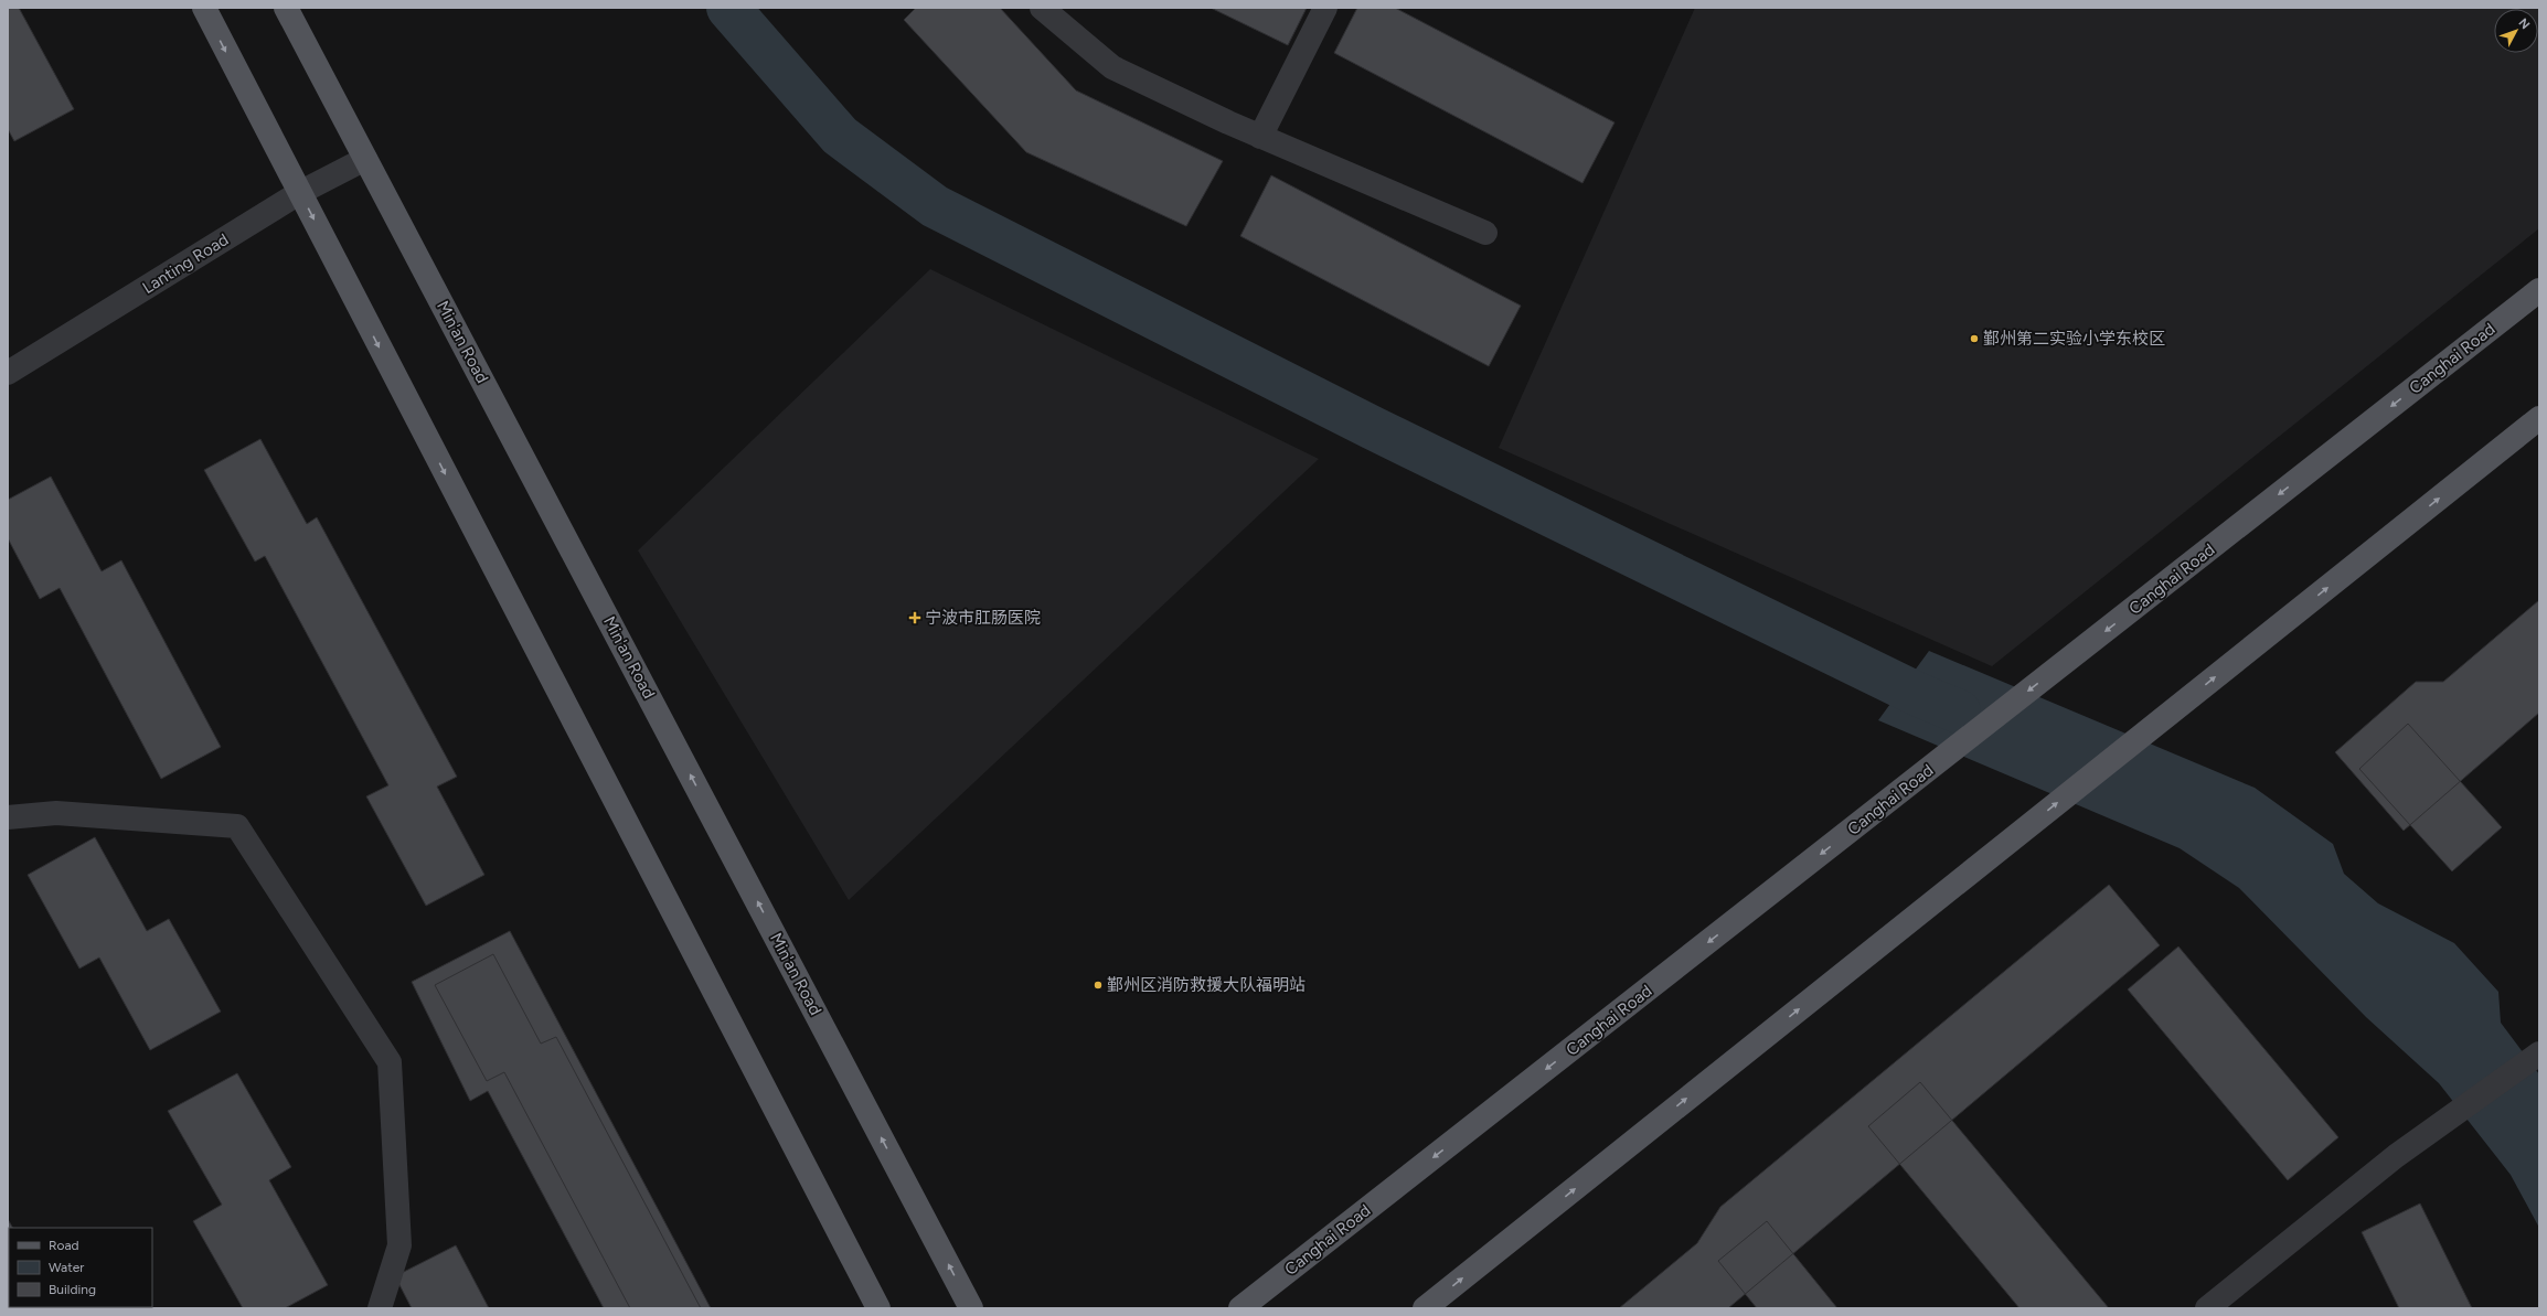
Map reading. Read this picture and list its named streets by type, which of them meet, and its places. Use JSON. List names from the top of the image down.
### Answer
{
  "streets": {
    "main road": ["Min'an Road", "Canghai Road"],
    "street": ["Lanting Road"]
  },
  "crossings": [
    ["Lanting Road", "Min'an Road"]
  ],
  "places": {
    "other": ["鄞州第二实验小学东校区", "鄞州区消防救援大队福明站"],
    "health": ["宁波市肛肠医院"]
  },
  "legend": ["Road", "Water", "Building"],
  "north": "top right"
}
